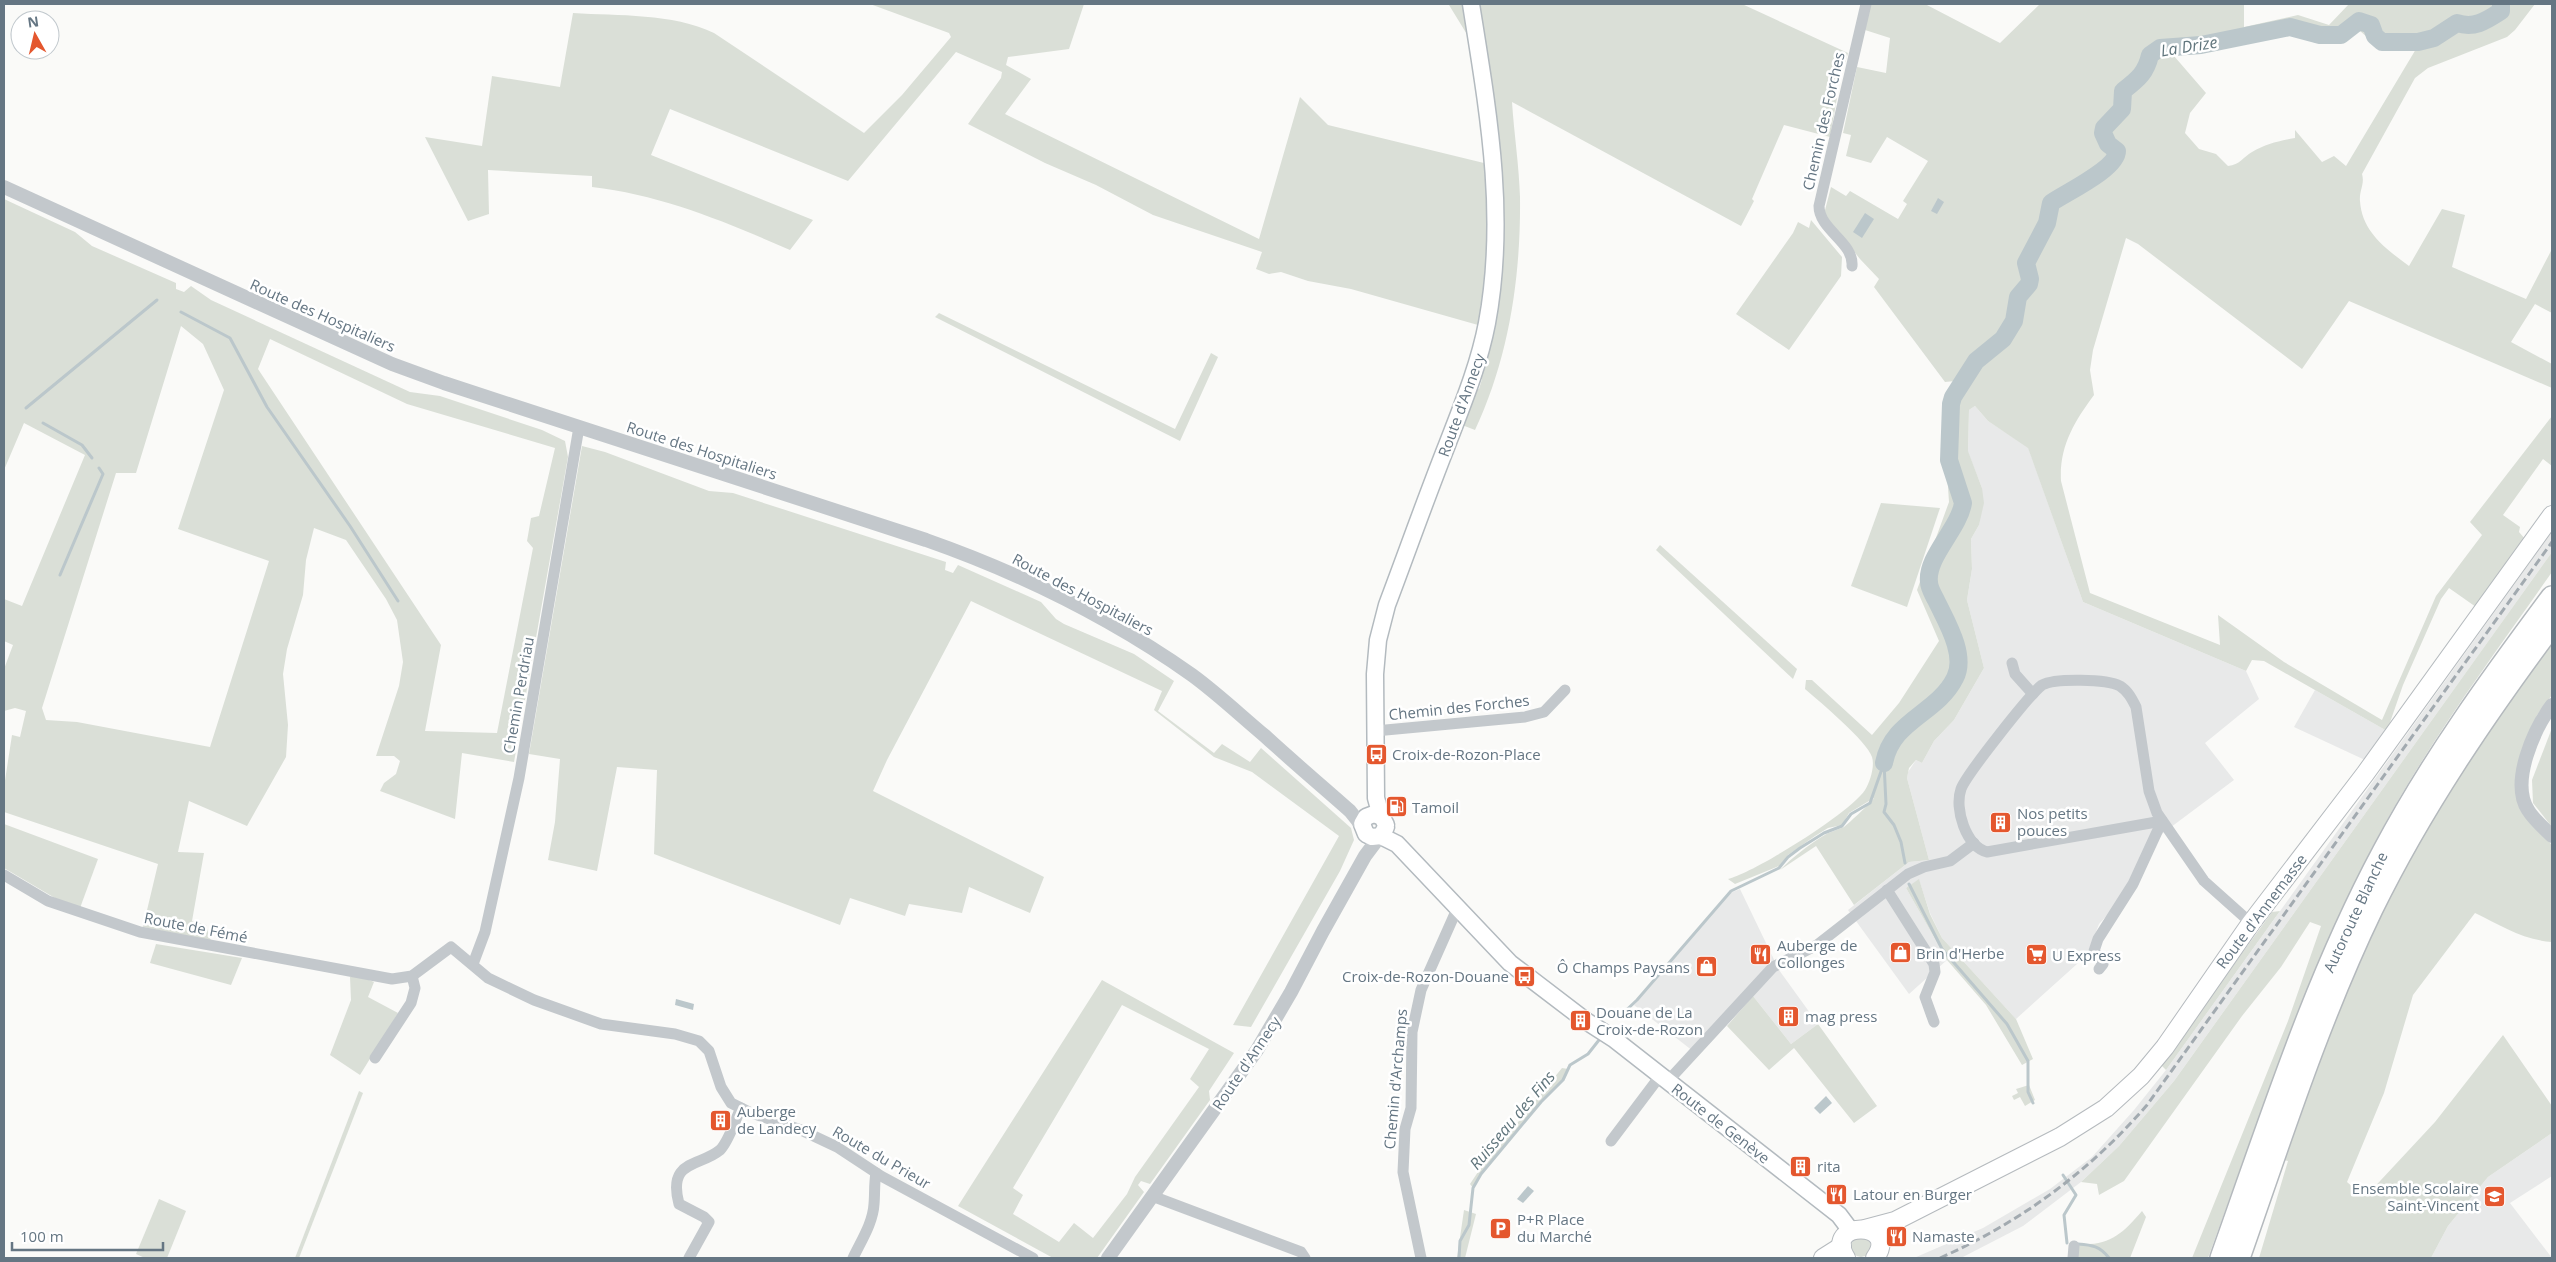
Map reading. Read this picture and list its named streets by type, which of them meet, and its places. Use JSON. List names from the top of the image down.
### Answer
{
  "streets": {
    "highway": ["Autoroute Blanche"],
    "main road": ["Route d'Annecy", "Route d'Annemasse", "Route de Genève"],
    "street": [
      "Chemin des Forches",
      "Route des Hospitaliers",
      "Chemin Perdriau",
      "Route de Fémé",
      "Chemin d'Archamps",
      "Route du Prieur"
    ]
  },
  "crossings": [
    ["Chemin des Forches", "Route d'Annecy"],
    ["Route des Hospitaliers", "Route d'Annecy"],
    ["Route des Hospitaliers", "Chemin Perdriau"],
    ["Route des Hospitaliers", "Route de Genève"],
    ["Route d'Annecy", "Route de Genève"],
    ["Chemin Perdriau", "Route du Prieur"],
    ["Route d'Annemasse", "Route de Genève"],
    ["Route de Fémé", "Route du Prieur"],
    ["Chemin d'Archamps", "Route de Genève"]
  ],
  "water": ["La Drize", "Ruisseau des Fins"],
  "places": {
    "bus stop": ["Croix-de-Rozon-Place", "Croix-de-Rozon-Douane"],
    "fuel station": ["Tamoil"],
    "building": [
      "Nos petits pouces",
      "mag press",
      "Douane de La Croix-de-Rozon",
      "Auberge de Landecy",
      "rita"
    ],
    "shop": ["Brin d'Herbe", "Ô Champs Paysans"],
    "restaurant": ["Auberge de Collonges", "Latour en Burger", "Namaste"],
    "supermarket": ["U Express"],
    "school or university": ["Ensemble Scolaire Saint-Vincent"],
    "parking": ["P+R Place du Marché"]
  },
  "scale_bar": "100 m",
  "north": "top"
}
